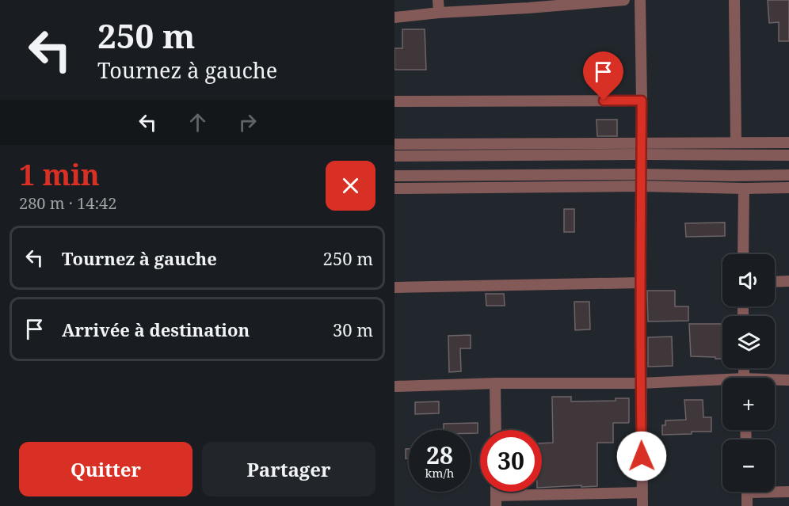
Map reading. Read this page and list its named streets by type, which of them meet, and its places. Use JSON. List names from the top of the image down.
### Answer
{
  "page": {
    "turn": ["250 m", "Tournez à gauche"],
    "heading": ["1 min", "280 m · 14:42"],
    "list": [
      {
        "name": "Tournez à gauche",
        "value": "250 m"
      },
      {
        "name": "Arrivée à destination",
        "value": "30 m"
      }
    ],
    "map_buttons": ["+", "−"],
    "speed": "28 km/h",
    "limit": "30",
    "buttons": ["Quitter", "Partager"]
  }
}
